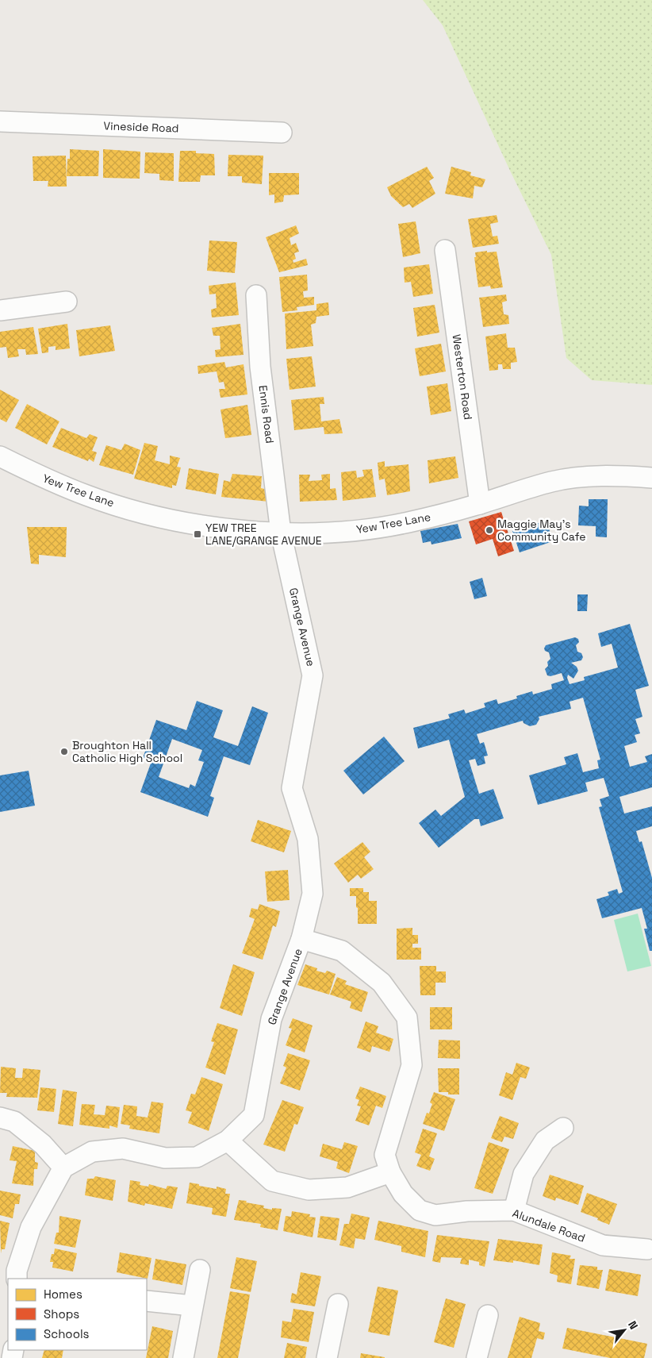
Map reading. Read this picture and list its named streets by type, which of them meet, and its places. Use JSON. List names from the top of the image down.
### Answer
{
  "streets": {
    "street": [
      "Vineside Road",
      "Westerton Road",
      "Ennis Road",
      "Yew Tree Lane",
      "Grange Avenue",
      "Alundale Road"
    ]
  },
  "crossings": [
    ["Westerton Road", "Yew Tree Lane"],
    ["Ennis Road", "Yew Tree Lane"],
    ["Ennis Road", "Grange Avenue"],
    ["Yew Tree Lane", "Grange Avenue"],
    ["Grange Avenue", "Alundale Road"]
  ],
  "places": {
    "other": ["Maggie May's Community Cafe", "Broughton Hall Catholic High School"],
    "transit": ["YEW TREE LANE/GRANGE AVENUE"]
  },
  "legend": ["Homes", "Shops", "Schools"],
  "north": "top right"
}
